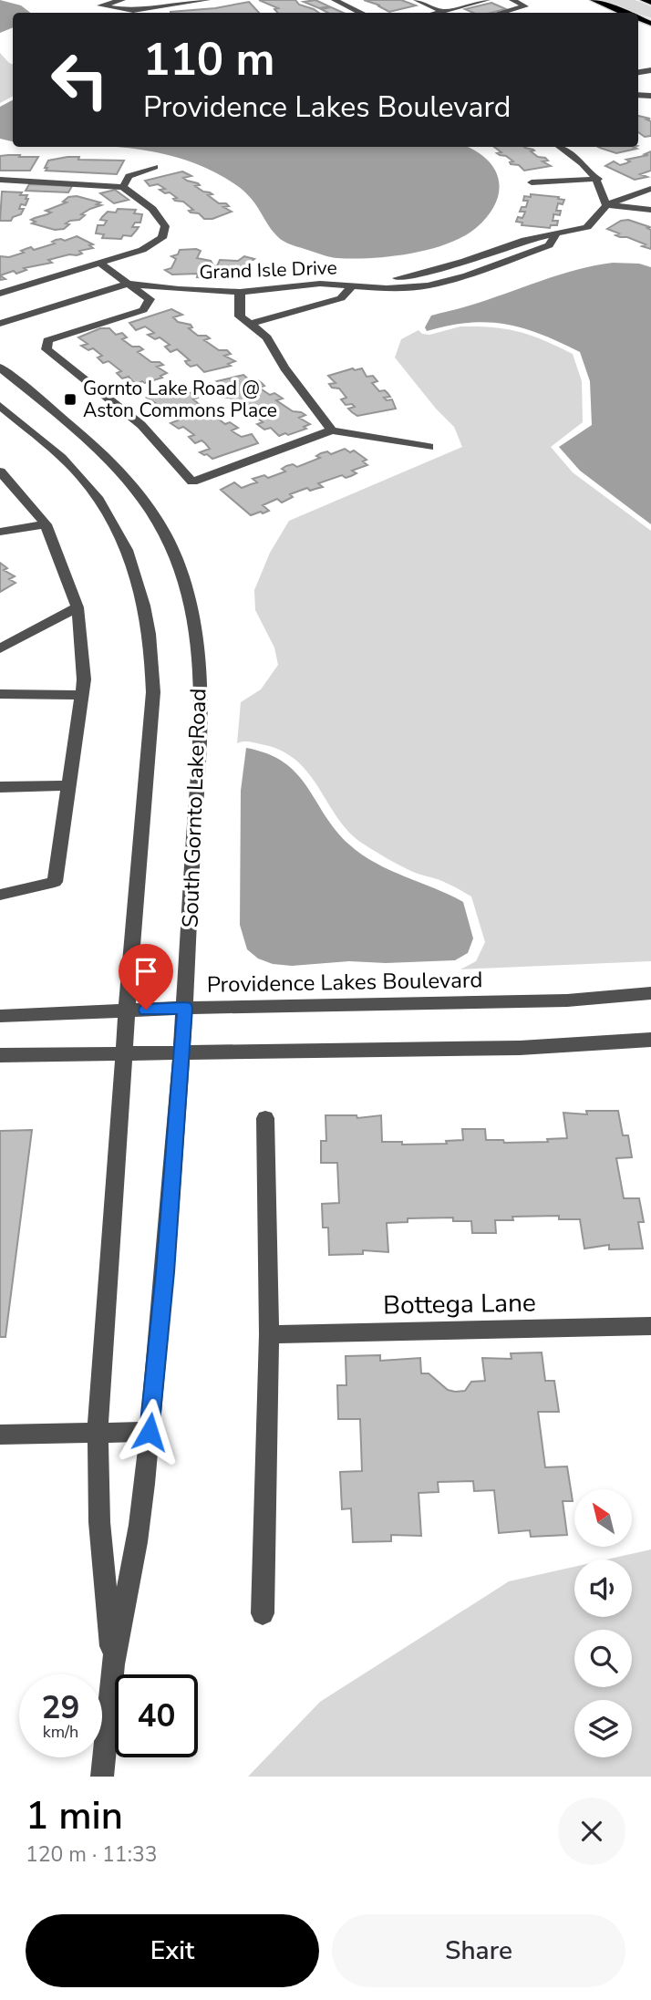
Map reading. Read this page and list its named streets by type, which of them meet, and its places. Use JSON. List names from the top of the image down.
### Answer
{
  "streets": {
    "street": [
      "Grand Isle Drive",
      "South Gornto Lake Road",
      "Providence Lakes Boulevard",
      "Bottega Lane"
    ]
  },
  "crossings": [
    ["South Gornto Lake Road", "Providence Lakes Boulevard"]
  ],
  "places": {
    "transit": ["Gornto Lake Road @ Aston Commons Place"]
  },
  "north": "top left",
  "page": {
    "turn": ["110 m", "Providence Lakes Boulevard"],
    "speed": "29 km/h",
    "limit": "40",
    "heading": ["1 min", "120 m · 11:33"],
    "buttons": ["Exit", "Share"]
  }
}
